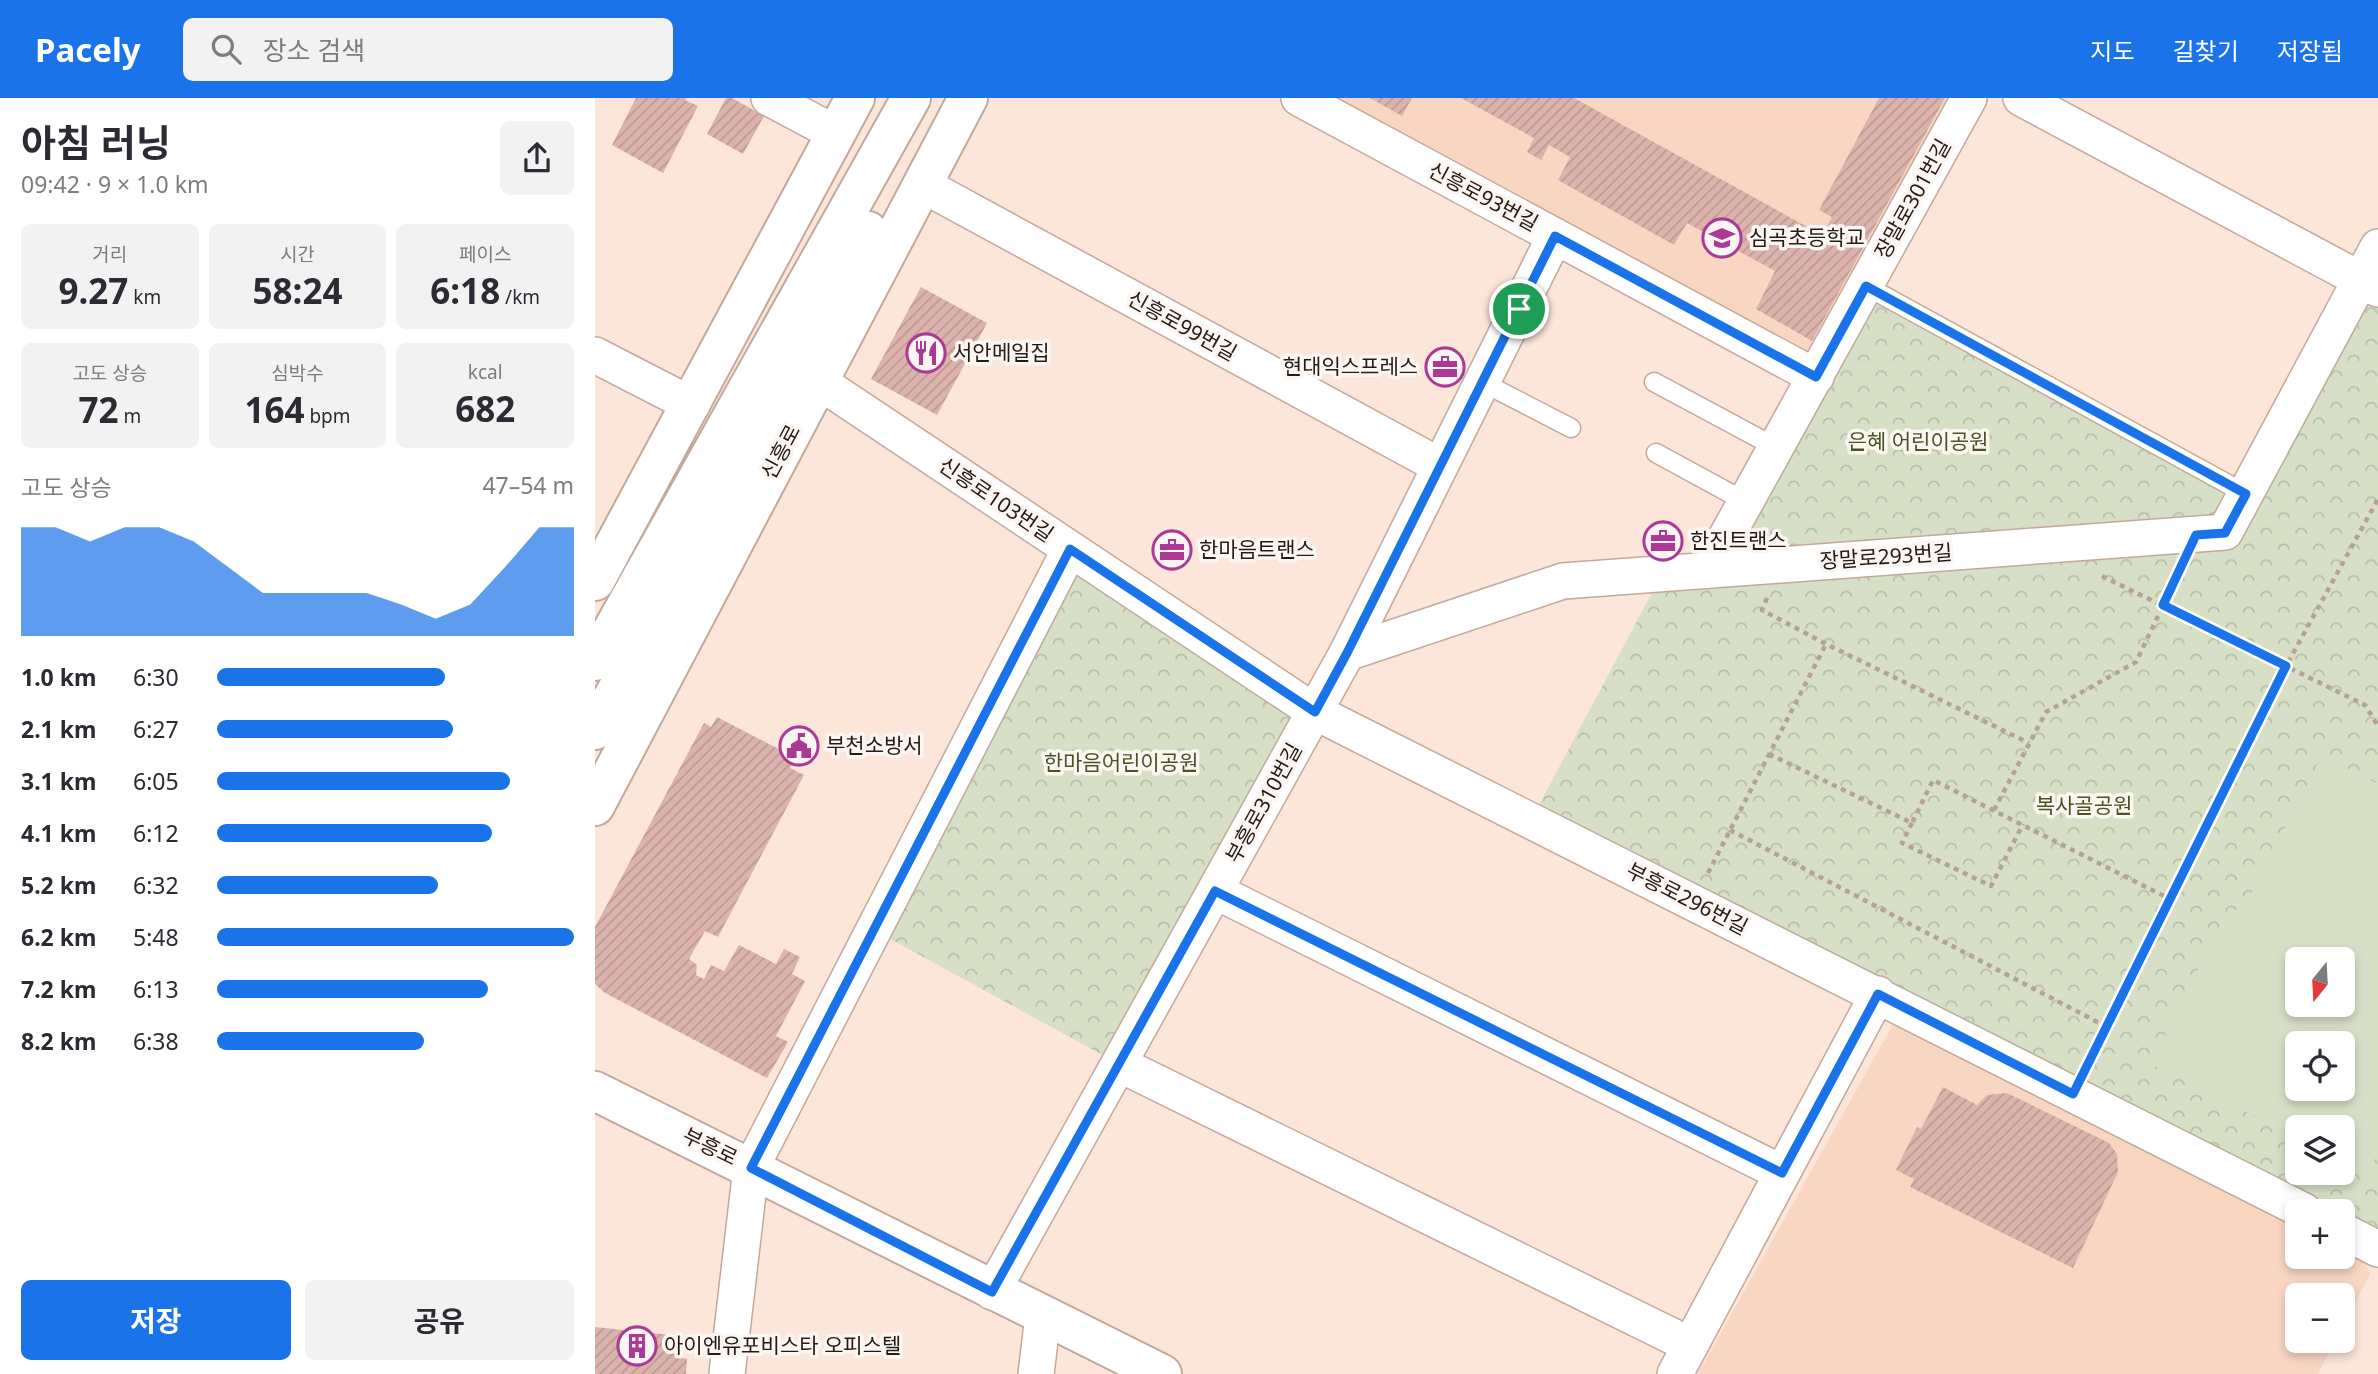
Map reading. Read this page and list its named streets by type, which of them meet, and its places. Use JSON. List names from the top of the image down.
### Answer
{
  "streets": {
    "street": [
      "신흥로93번길",
      "장말로301번길",
      "신흥로99번길",
      "신흥로",
      "신흥로103번길",
      "장말로293번길",
      "부흥로310번길",
      "부흥로296번길",
      "부흥로"
    ]
  },
  "crossings": [
    ["신흥로93번길", "장말로301번길"],
    ["신흥로93번길", "부흥로310번길"],
    ["장말로301번길", "장말로293번길"],
    ["신흥로99번길", "신흥로"],
    ["신흥로99번길", "부흥로310번길"],
    ["신흥로", "신흥로103번길"],
    ["신흥로103번길", "부흥로310번길"],
    ["신흥로103번길", "부흥로296번길"],
    ["장말로293번길", "부흥로310번길"],
    ["부흥로310번길", "부흥로296번길"],
    ["부흥로310번길", "부흥로"]
  ],
  "parks": ["은혜 어린이공원", "한마음어린이공원", "복사골공원"],
  "places": {
    "school or university": ["심곡초등학교"],
    "restaurant": ["서안메일집"],
    "office": ["현대익스프레스", "한진트랜스", "한마음트랜스"],
    "public building": ["부천소방서"],
    "building": ["아이엔유포비스타 오피스텔"]
  },
  "north": "bottom",
  "page": {
    "header": "Pacely",
    "search": "장소 검색",
    "nav": ["지도", "길찾기", "저장됨"],
    "heading": ["아침 러닝", "09:42 · 9 × 1.0 km"],
    "stats": [
      ["거리", "9.27 km"],
      ["시간", "58:24"],
      ["페이스", "6:18 /km"],
      ["고도 상승", "72 m"],
      ["심박수", "164 bpm"],
      ["kcal", "682"]
    ],
    "chart": ["고도 상승", "47–54 m"],
    "list": [
      {
        "name": "1.0 km",
        "note": "6:30"
      },
      {
        "name": "2.1 km",
        "note": "6:27"
      },
      {
        "name": "3.1 km",
        "note": "6:05"
      },
      {
        "name": "4.1 km",
        "note": "6:12"
      },
      {
        "name": "5.2 km",
        "note": "6:32"
      },
      {
        "name": "6.2 km",
        "note": "5:48"
      },
      {
        "name": "7.2 km",
        "note": "6:13"
      },
      {
        "name": "8.2 km",
        "note": "6:38"
      }
    ],
    "map_buttons": ["+", "−"],
    "buttons": ["저장", "공유"]
  }
}
